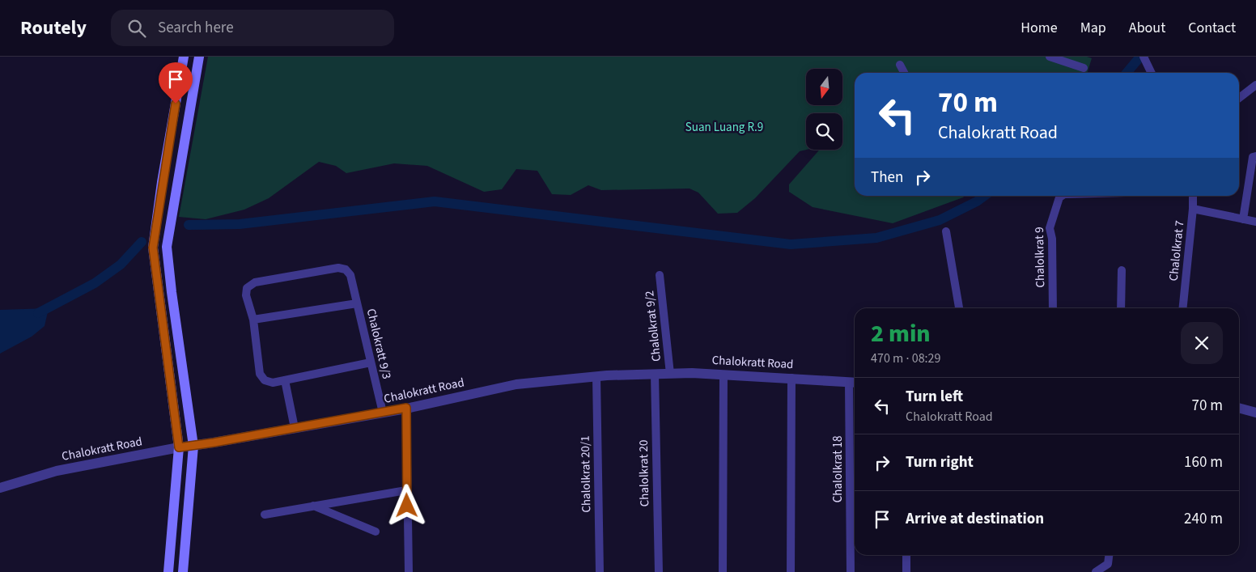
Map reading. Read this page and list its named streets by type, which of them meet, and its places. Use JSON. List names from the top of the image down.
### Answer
{
  "streets": {
    "street": [
      "Chalolkrat 7",
      "Chalolkrat 9",
      "Chalolkrat 9/2",
      "Chalokratt 9/3",
      "Chalokratt Road",
      "Chalolkrat 18",
      "Chalolkrat 20",
      "Chalolkrat 20/1"
    ]
  },
  "crossings": [
    ["Chalolkrat 9/2", "Chalokratt Road"],
    ["Chalokratt 9/3", "Chalokratt Road"],
    ["Chalokratt Road", "Chalolkrat 18"],
    ["Chalokratt Road", "Chalolkrat 20"],
    ["Chalokratt Road", "Chalolkrat 20/1"]
  ],
  "parks": ["Suan Luang R.9"],
  "north": "bottom",
  "page": {
    "header": "Routely",
    "search": "Search here",
    "nav": [
      "Home",
      "Map",
      "About",
      "Contact"
    ],
    "turn": ["70 m", "Chalokratt Road"],
    "then": "Then",
    "heading": ["2 min", "470 m · 08:29"],
    "list": [
      {
        "name": "Turn left",
        "note": "Chalokratt Road",
        "value": "70 m"
      },
      {
        "name": "Turn right",
        "value": "160 m"
      },
      {
        "name": "Arrive at destination",
        "value": "240 m"
      }
    ]
  }
}
